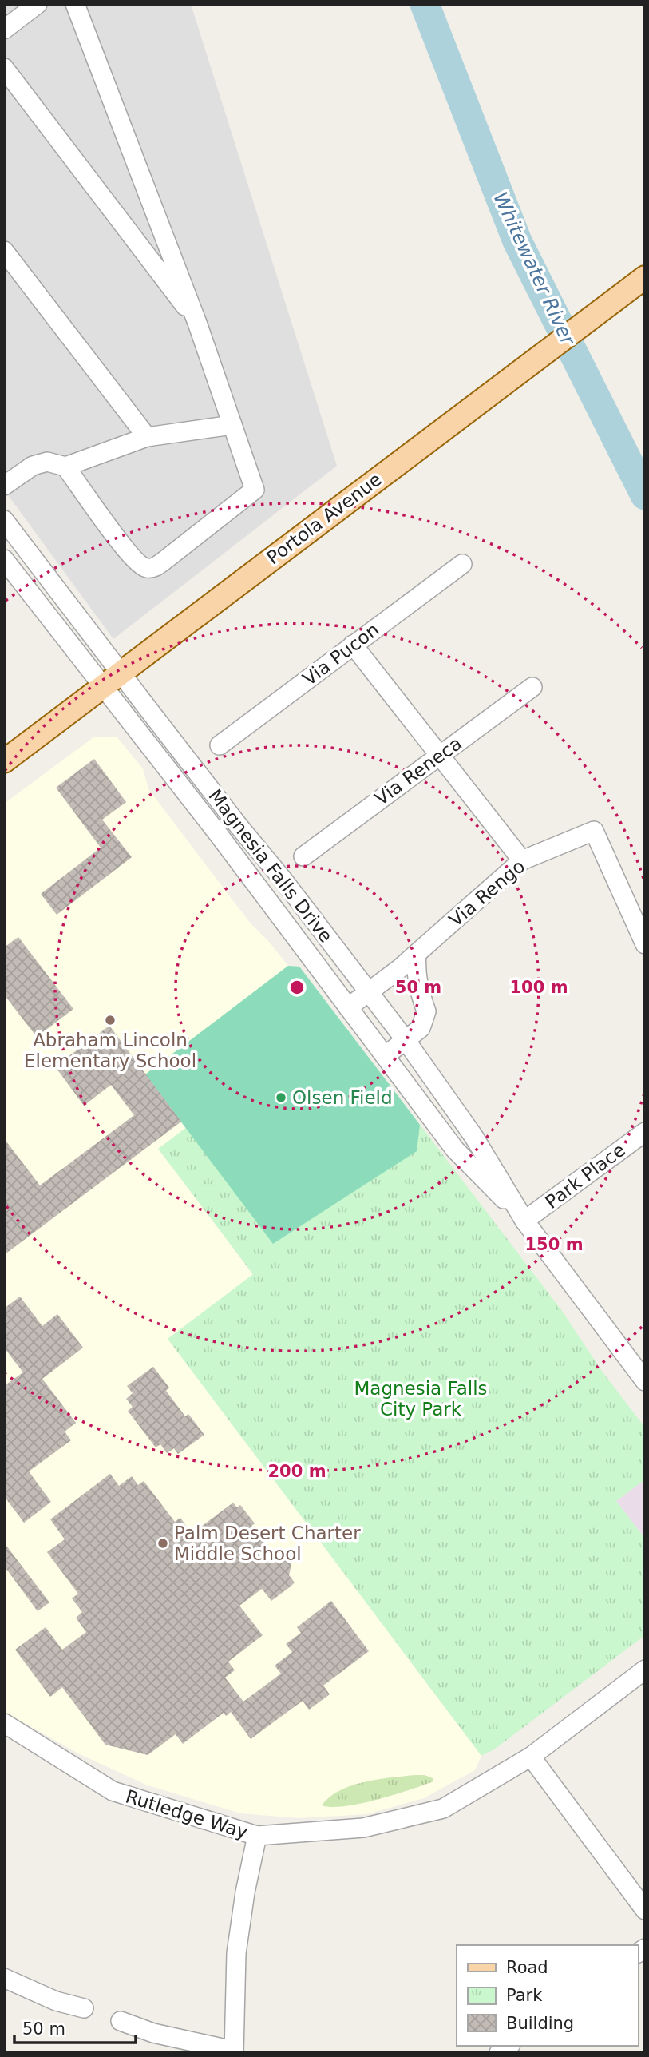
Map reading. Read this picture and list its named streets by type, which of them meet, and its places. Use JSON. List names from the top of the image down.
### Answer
{
  "streets": {
    "main road": ["Portola Avenue"],
    "street": [
      "Via Pucon",
      "Via Reneca",
      "Magnesia Falls Drive",
      "Via Rengo",
      "Park Place",
      "Rutledge Way"
    ]
  },
  "crossings": [
    ["Portola Avenue", "Magnesia Falls Drive"],
    ["Magnesia Falls Drive", "Via Rengo"],
    ["Magnesia Falls Drive", "Park Place"]
  ],
  "water": ["Whitewater River"],
  "parks": ["Magnesia Falls City Park"],
  "places": ["Abraham Lincoln Elementary School", "Olsen Field", "Palm Desert Charter Middle School"],
  "legend": ["Road", "Park", "Building"],
  "scale_bar": "50 m",
  "rings": [
    "50 m",
    "100 m",
    "150 m",
    "200 m"
  ]
}
